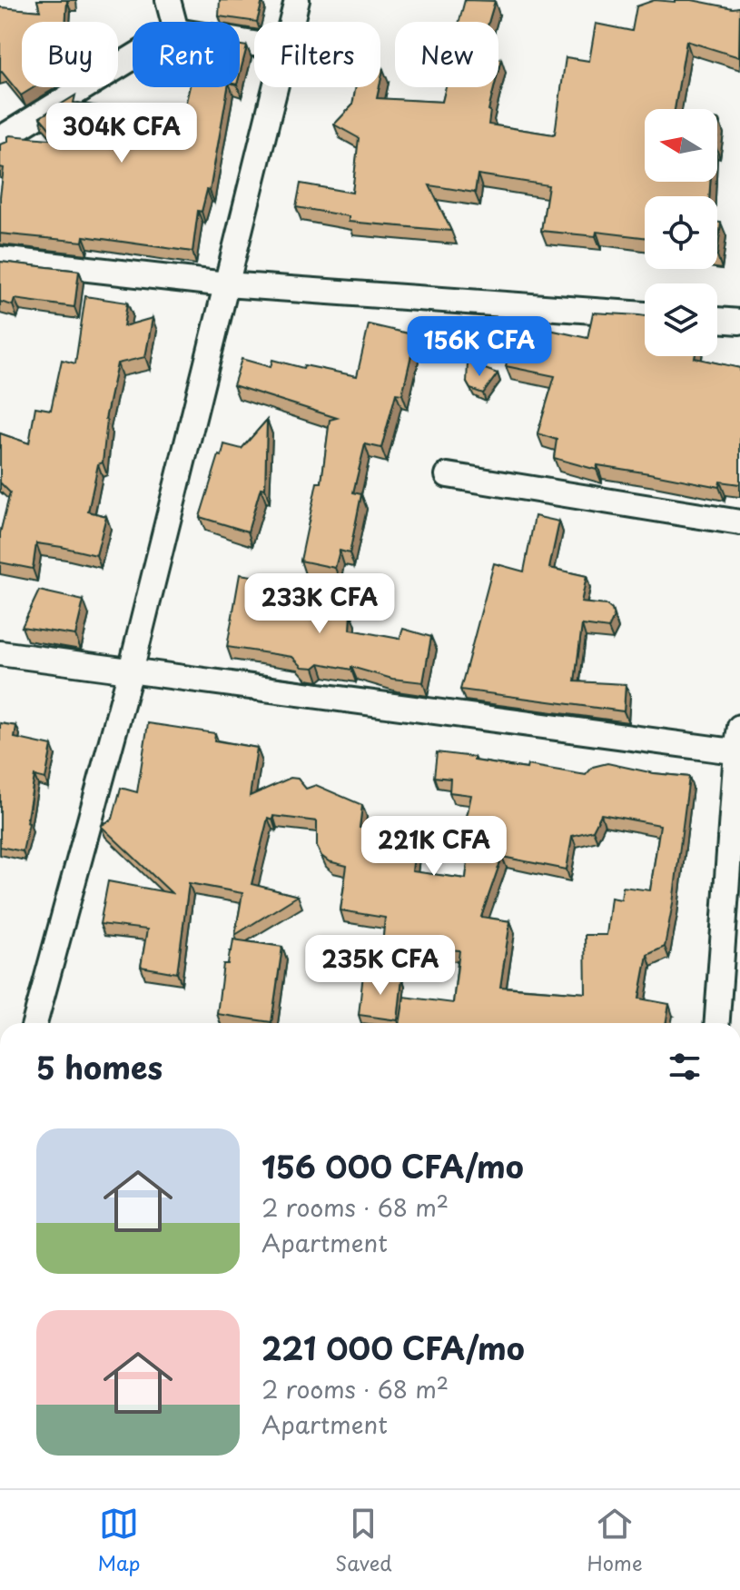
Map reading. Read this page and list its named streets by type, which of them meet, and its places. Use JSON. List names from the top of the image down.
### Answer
{
  "north": "left",
  "page": {
    "chip": [
      "Buy",
      "Rent",
      "Filters",
      "New"
    ],
    "price": [
      "304K CFA",
      "156K CFA",
      "233K CFA",
      "221K CFA",
      "235K CFA"
    ],
    "heading": "5 homes",
    "list": [
      {
        "name": "156 000 CFA/mo",
        "note": "2 rooms · 68 m² · Apartment"
      },
      {
        "name": "221 000 CFA/mo",
        "note": "2 rooms · 68 m² · Apartment"
      }
    ],
    "tabs": ["Map", "Saved", "Home"]
  }
}
